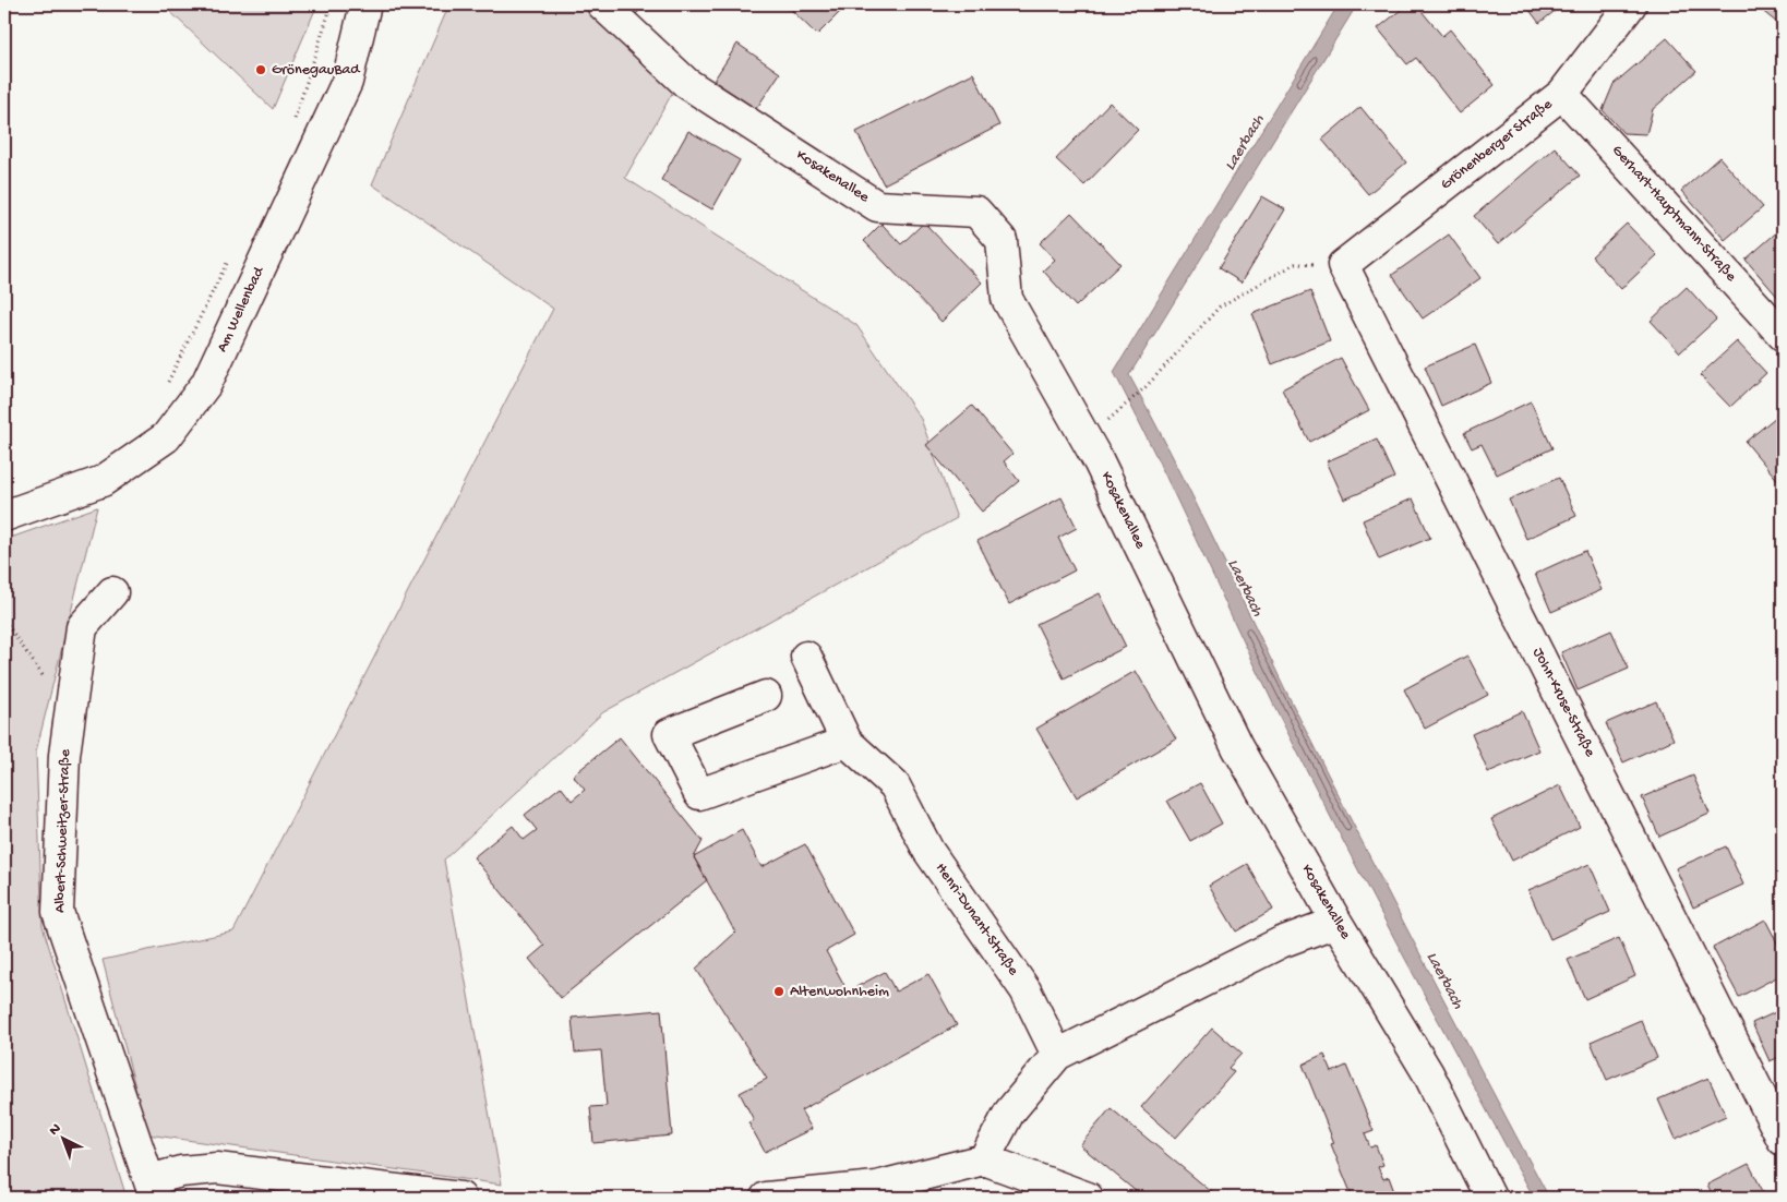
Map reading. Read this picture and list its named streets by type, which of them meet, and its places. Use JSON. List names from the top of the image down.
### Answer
{
  "streets": {
    "street": [
      "Grönenberger Straße",
      "Kosakenallee",
      "Gerhart-Hauptmann-Straße",
      "Am Wellenbad",
      "John-Kruse-Straße",
      "Albert-Schweitzer-Straße",
      "Henri-Dunant-Straße"
    ]
  },
  "crossings": [
    ["Grönenberger Straße", "Gerhart-Hauptmann-Straße"],
    ["Grönenberger Straße", "John-Kruse-Straße"]
  ],
  "water": ["Laerbach"],
  "places": ["GrönegauBad", "Altenwohnheim"],
  "north": "top left"
}
